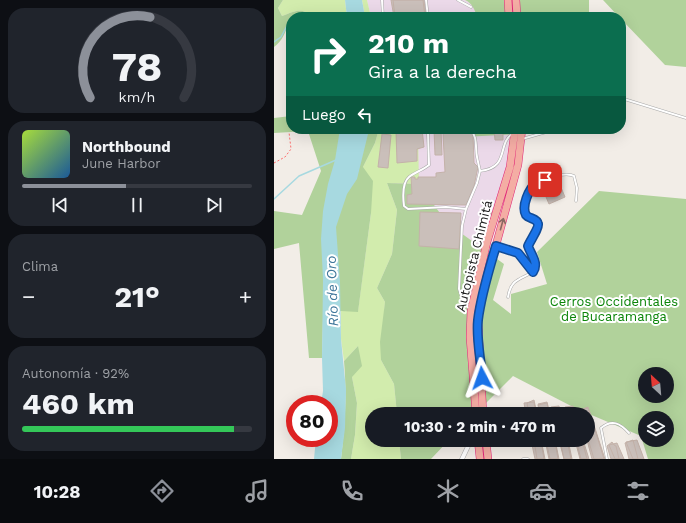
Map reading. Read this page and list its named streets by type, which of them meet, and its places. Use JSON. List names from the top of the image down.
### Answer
{
  "streets": {
    "highway": ["Autopista Chimitá"]
  },
  "water": ["Río de Oro"],
  "parks": ["Cerros Occidentales de Bucaramanga"],
  "north": "top left",
  "page": {
    "turn": ["210 m", "Gira a la derecha"],
    "then": "Luego",
    "song": ["Northbound", "June Harbor"],
    "tile": [
      "Clima",
      ["Autonomía · 92%", "460 km"]
    ],
    "heat": ["−", "21°", "+"],
    "limit": "80",
    "trip": "10:30 · 2 min · 470 m",
    "tabs": "10:28",
    "gauge": ["78", "km/h"]
  }
}
